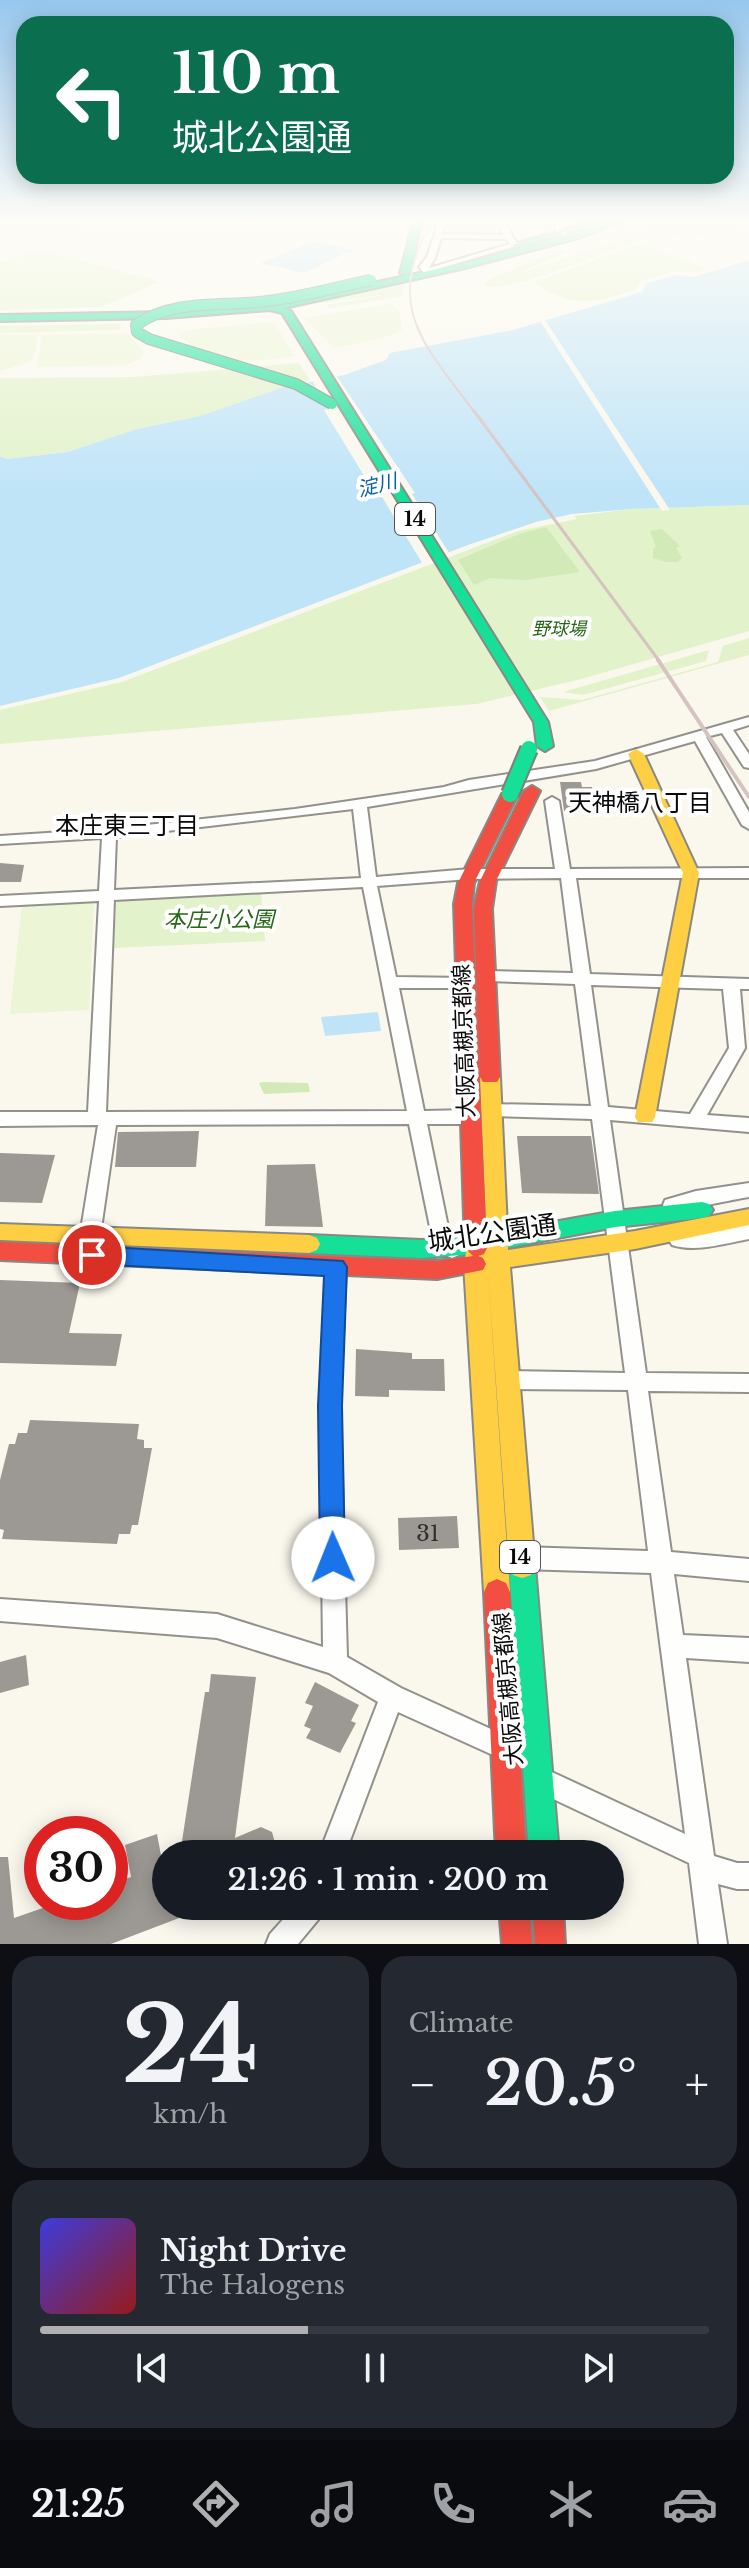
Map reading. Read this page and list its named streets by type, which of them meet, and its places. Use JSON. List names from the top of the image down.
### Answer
{
  "streets": {
    "main road": ["14", "大阪高槻京都線", "城北公園通"]
  },
  "crossings": [
    ["大阪高槻京都線", "城北公園通"]
  ],
  "districts": ["天神橋八丁目", "本庄東三丁目"],
  "water": ["淀川"],
  "parks": ["野球場", "本庄小公園"],
  "house_numbers": ["31"],
  "page": {
    "turn": ["110 m", "城北公園通"],
    "limit": "30",
    "trip": "21:26 · 1 min · 200 m",
    "tile": [
      ["24", "km/h"],
      "Climate"
    ],
    "heat": ["−", "20.5°", "+"],
    "song": ["Night Drive", "The Halogens"],
    "tabs": "21:25"
  }
}
